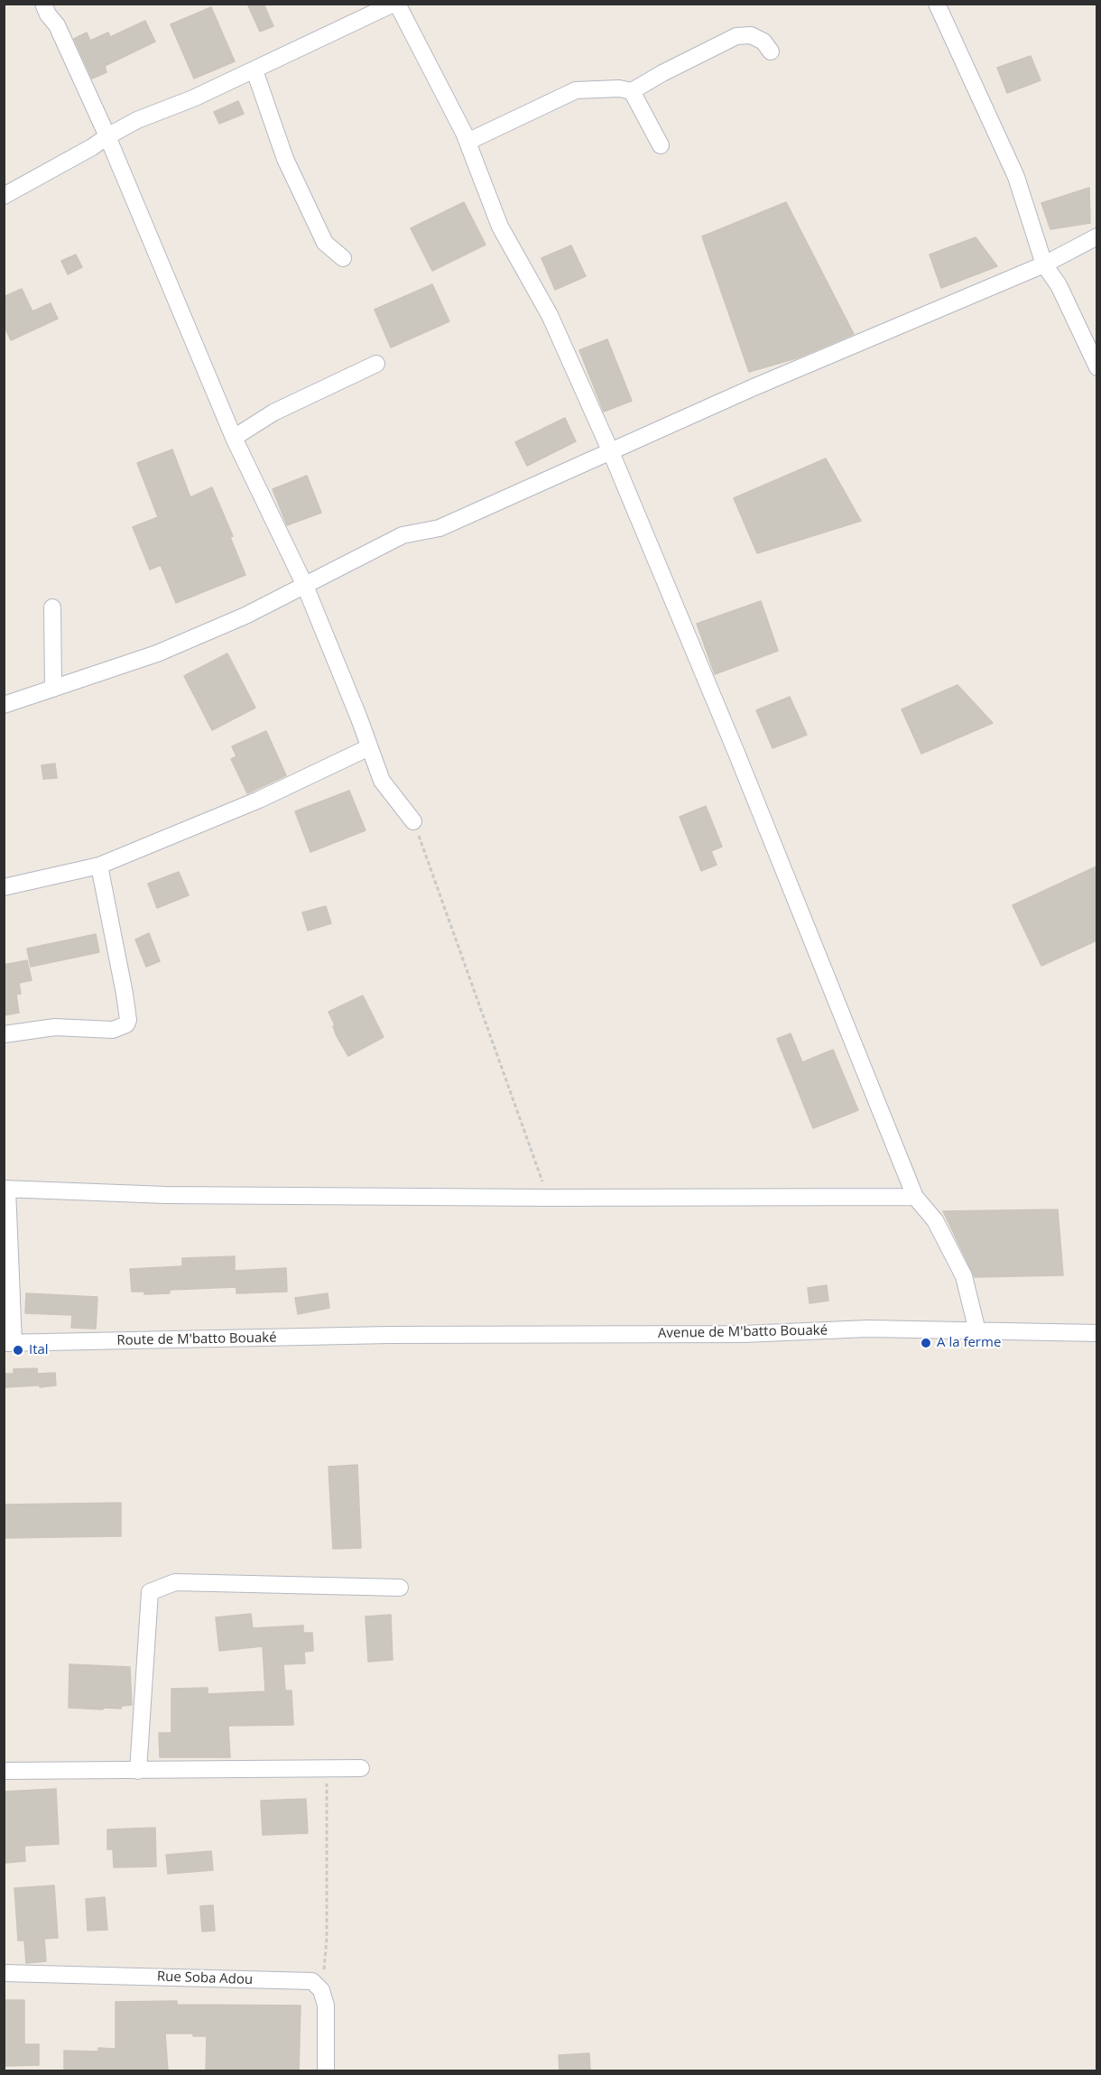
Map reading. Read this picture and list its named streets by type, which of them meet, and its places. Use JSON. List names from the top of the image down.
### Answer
{
  "streets": {
    "street": ["Avenue de M'batto Bouaké", "Route de M'batto Bouaké", "Rue Soba Adou"]
  },
  "crossings": [
    ["Avenue de M'batto Bouaké", "Route de M'batto Bouaké"]
  ],
  "places": ["A la ferme", "Ital"]
}
